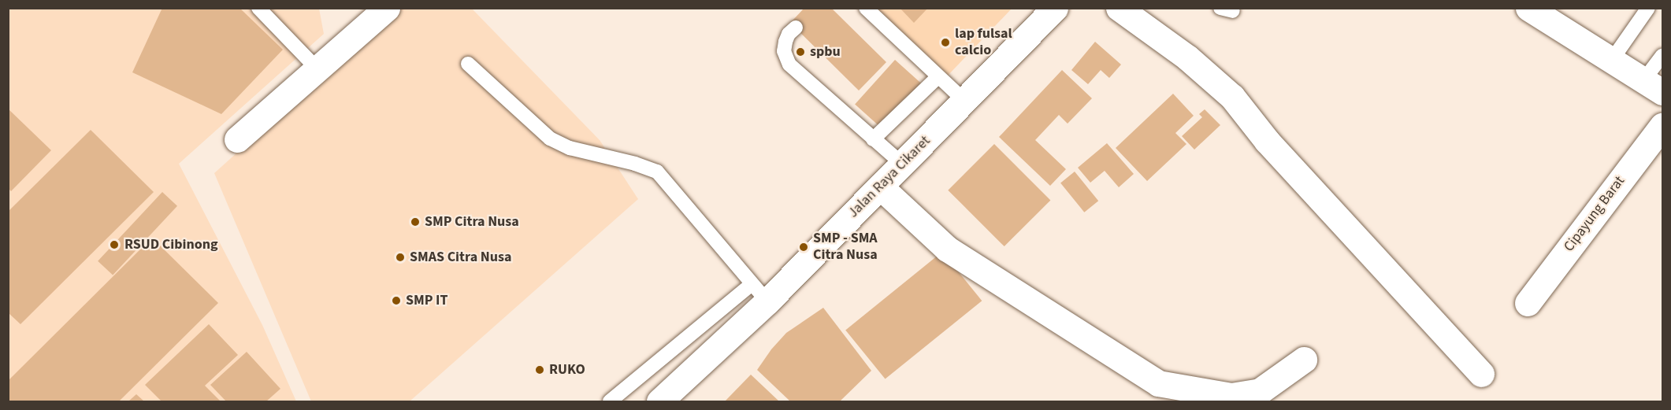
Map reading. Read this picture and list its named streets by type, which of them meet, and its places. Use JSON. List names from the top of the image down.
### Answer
{
  "streets": {
    "street": ["Jalan Raya Cikaret", "Cipayung Barat"]
  },
  "places": [
    "lap fulsal calcio",
    "spbu",
    "SMP Citra Nusa",
    "RSUD Cibinong",
    "SMP - SMA Citra Nusa",
    "SMAS Citra Nusa",
    "SMP IT",
    "RUKO"
  ]
}
